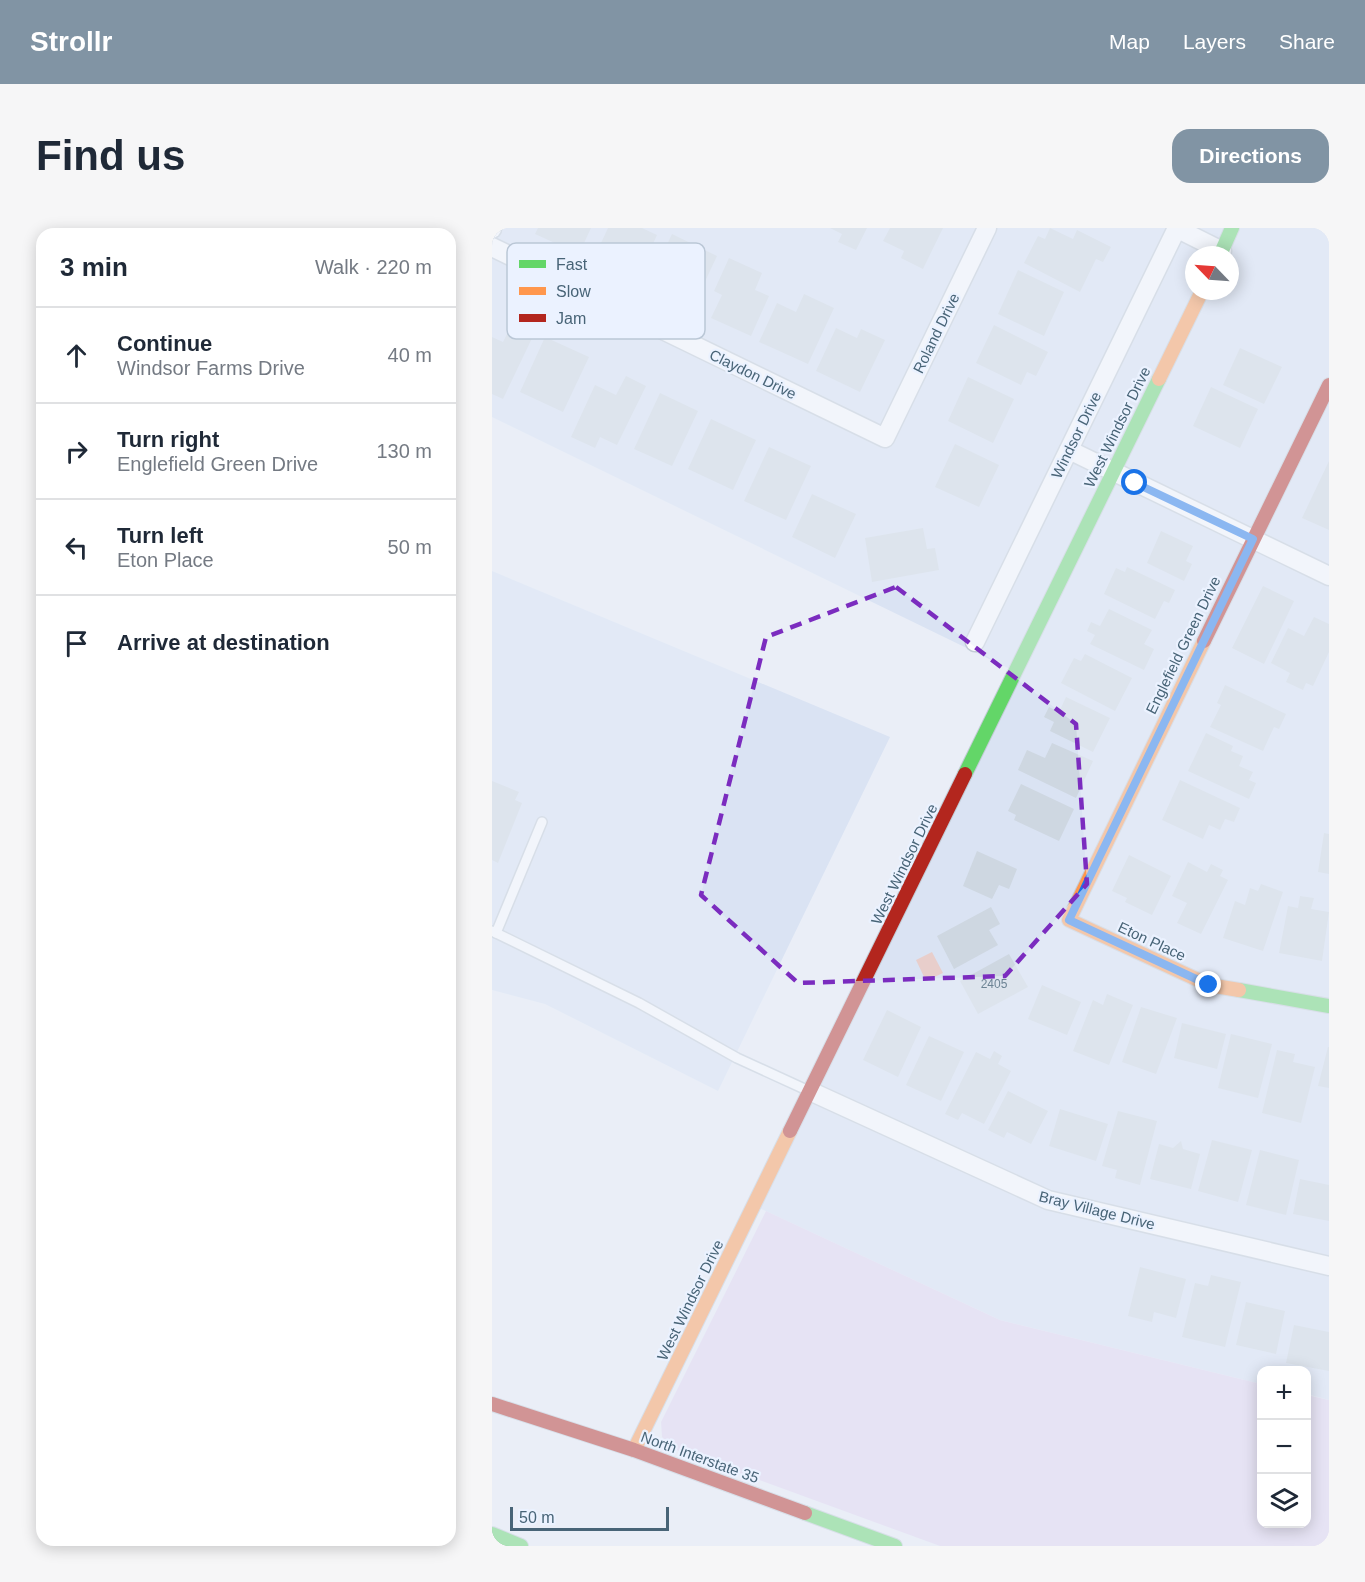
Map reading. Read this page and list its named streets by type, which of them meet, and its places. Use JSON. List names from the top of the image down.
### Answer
{
  "streets": {
    "main road": [
      "West Windsor Drive",
      "Englefield Green Drive",
      "Eton Place",
      "North Interstate 35"
    ],
    "street": [
      "Roland Drive",
      "Claydon Drive",
      "Windsor Drive",
      "Bray Village Drive"
    ]
  },
  "crossings": [
    ["Roland Drive", "Claydon Drive"],
    ["West Windsor Drive", "Bray Village Drive"],
    ["West Windsor Drive", "North Interstate 35"],
    ["Englefield Green Drive", "Eton Place"]
  ],
  "house_numbers": ["2405"],
  "legend": ["Fast", "Slow", "Jam"],
  "scale_bar": "50 m",
  "north": "top left",
  "page": {
    "header": "Strollr",
    "nav": ["Map", "Layers", "Share"],
    "buttons": "Directions",
    "title": "Find us",
    "heading": ["3 min", "Walk · 220 m"],
    "list": [
      ["Continue", "Windsor Farms Drive", "40 m"],
      ["Turn right", "Englefield Green Drive", "130 m"],
      ["Turn left", "Eton Place", "50 m"],
      "Arrive at destination"
    ],
    "map_buttons": ["+", "−"],
    "scale": "50 m"
  }
}
